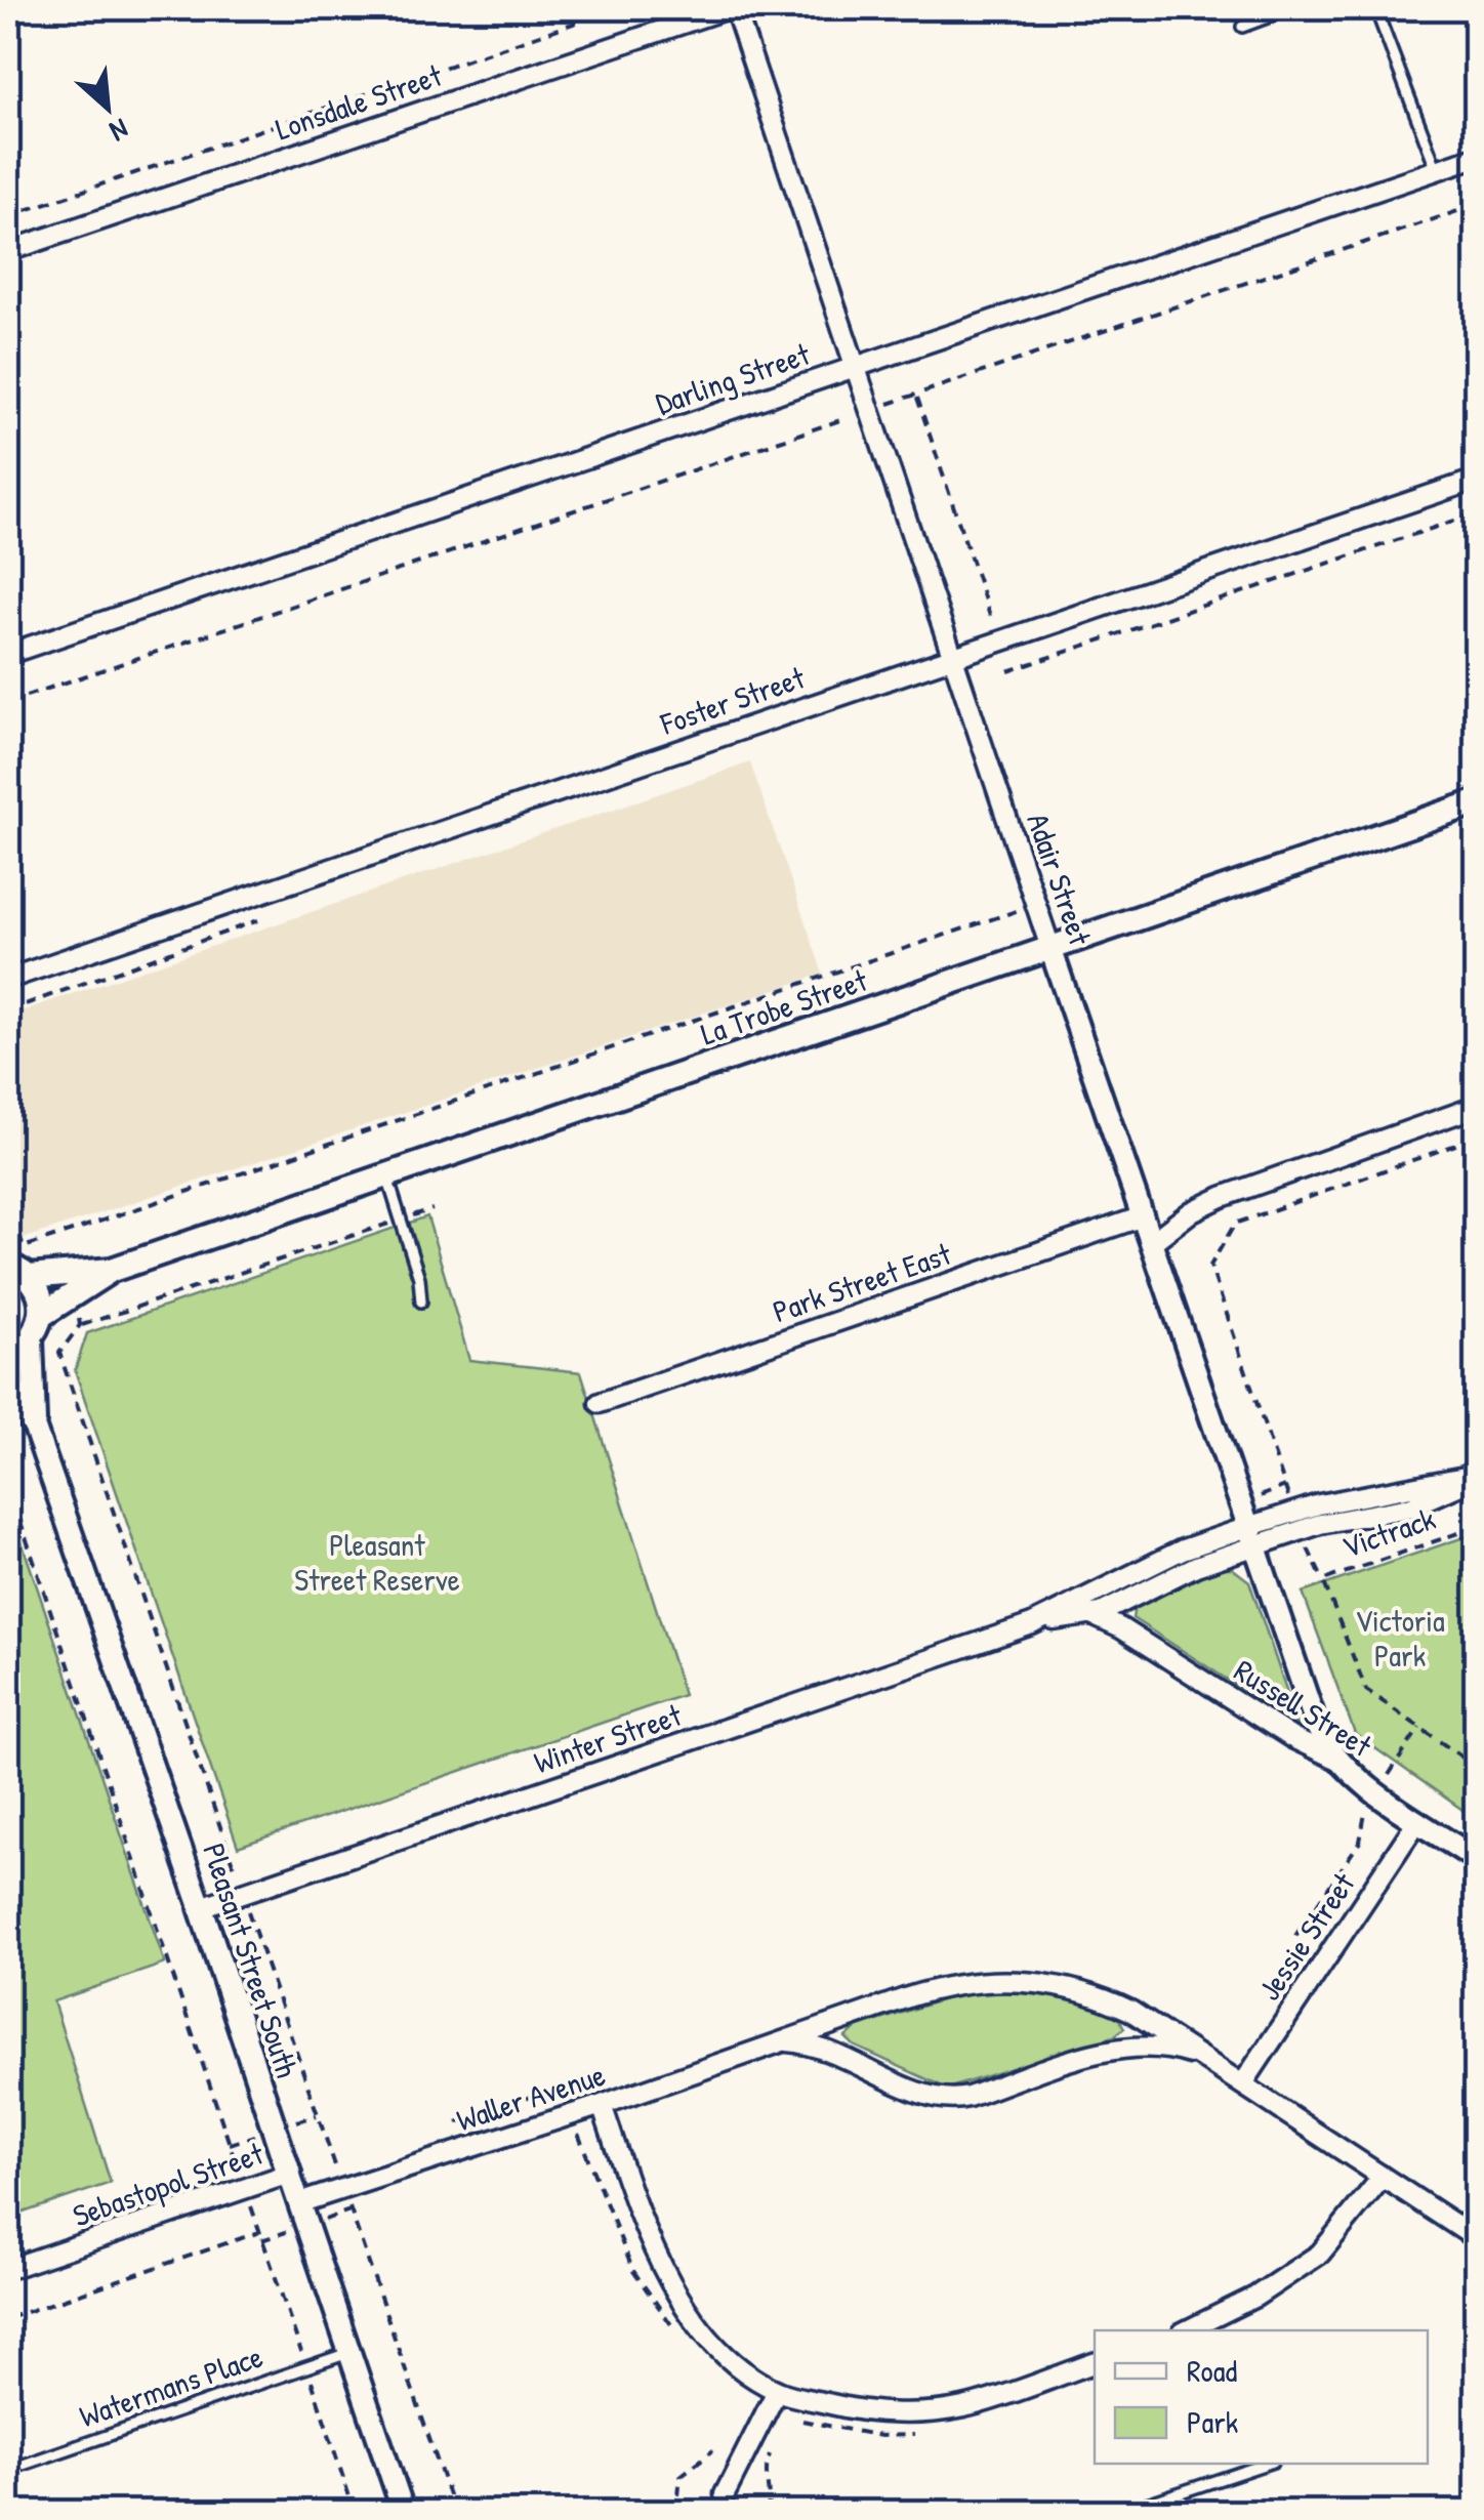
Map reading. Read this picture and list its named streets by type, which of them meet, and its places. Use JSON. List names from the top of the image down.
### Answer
{
  "streets": {
    "main road": ["La Trobe Street", "Pleasant Street South"],
    "street": [
      "Lonsdale Street",
      "Darling Street",
      "Foster Street",
      "Adair Street",
      "Park Street East",
      "Russell Street",
      "Winter Street",
      "Jessie Street",
      "Waller Avenue",
      "Sebastopol Street"
    ],
    "lane": ["Watermans Place"],
    "path": ["Victrack"]
  },
  "crossings": [
    ["Lonsdale Street", "Adair Street"],
    ["Darling Street", "Adair Street"],
    ["Foster Street", "Adair Street"],
    ["Adair Street", "La Trobe Street"],
    ["Adair Street", "Park Street East"],
    ["Adair Street", "Russell Street"],
    ["Adair Street", "Winter Street"],
    ["Russell Street", "Winter Street"],
    ["Russell Street", "Jessie Street"],
    ["Winter Street", "Pleasant Street South"],
    ["Jessie Street", "Waller Avenue"],
    ["Pleasant Street South", "Waller Avenue"],
    ["Pleasant Street South", "Sebastopol Street"],
    ["Pleasant Street South", "Watermans Place"]
  ],
  "parks": ["Pleasant Street Reserve", "Victoria Park"],
  "legend": ["Road", "Park"],
  "north": "bottom right"
}
